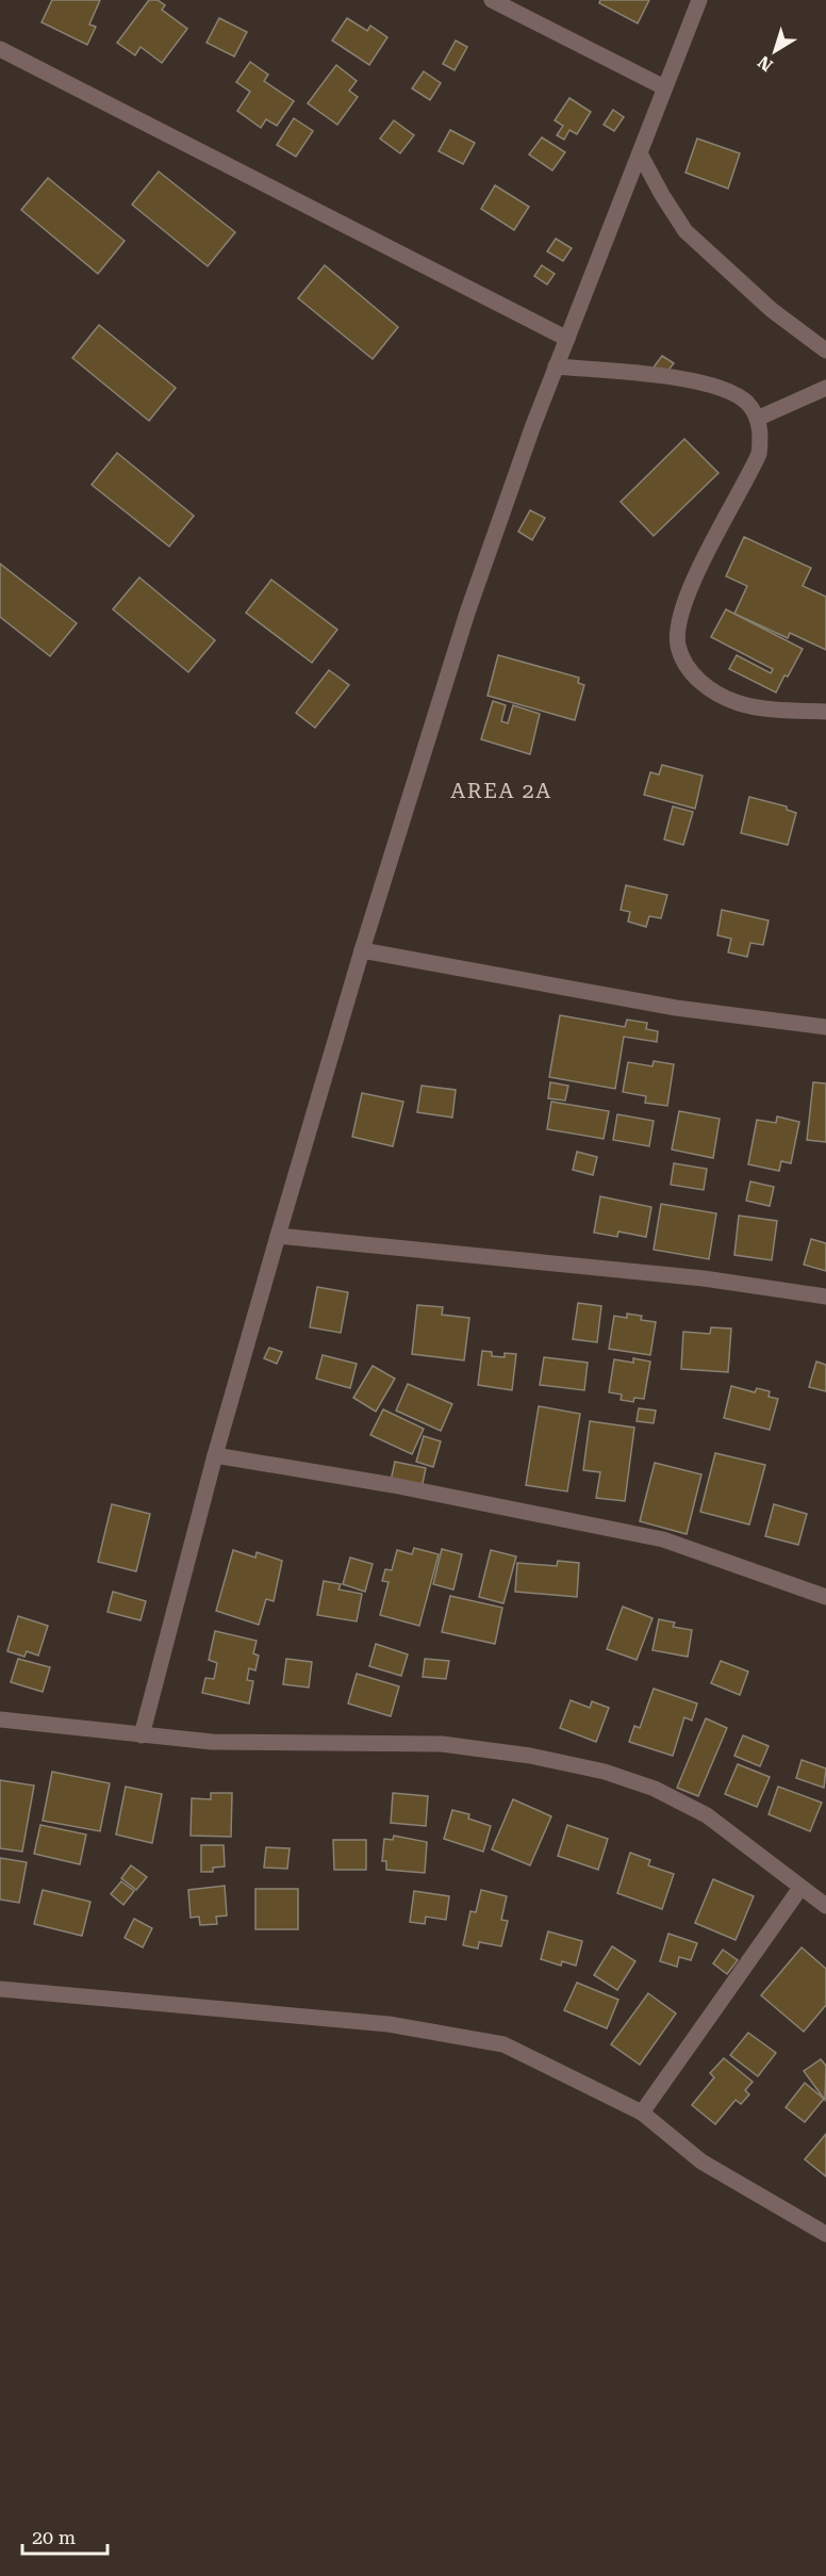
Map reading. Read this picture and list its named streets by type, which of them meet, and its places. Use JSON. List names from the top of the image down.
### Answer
{
  "districts": ["AREA 2A"],
  "scale_bar": "20 m",
  "north": "bottom left"
}
